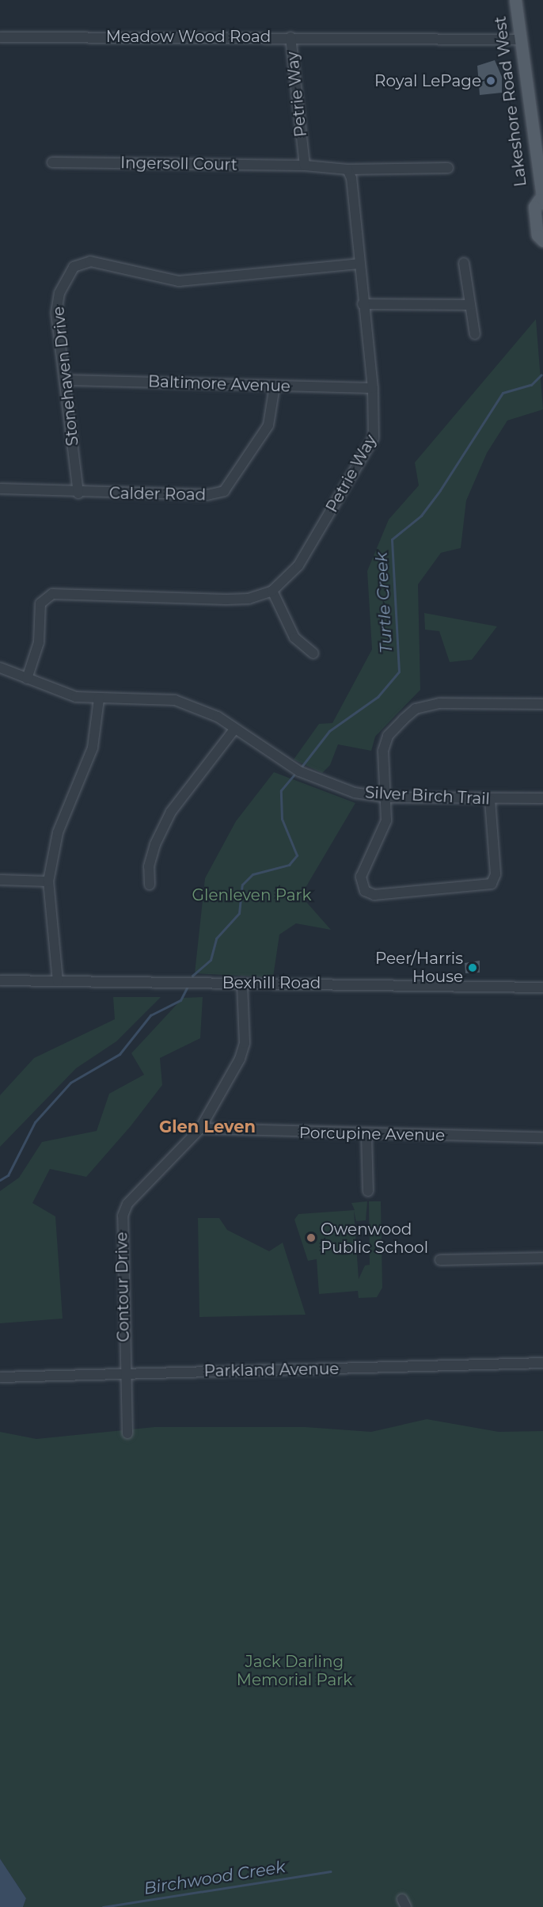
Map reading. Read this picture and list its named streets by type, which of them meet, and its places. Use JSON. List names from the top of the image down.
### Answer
{
  "streets": {
    "main road": ["Lakeshore Road West"],
    "street": [
      "Meadow Wood Road",
      "Petrie Way",
      "Ingersoll Court",
      "Stonehaven Drive",
      "Baltimore Avenue",
      "Calder Road",
      "Silver Birch Trail",
      "Bexhill Road",
      "Porcupine Avenue",
      "Contour Drive",
      "Parkland Avenue"
    ]
  },
  "crossings": [
    ["Meadow Wood Road", "Petrie Way"],
    ["Meadow Wood Road", "Lakeshore Road West"],
    ["Petrie Way", "Ingersoll Court"],
    ["Petrie Way", "Stonehaven Drive"],
    ["Petrie Way", "Baltimore Avenue"],
    ["Petrie Way", "Silver Birch Trail"],
    ["Stonehaven Drive", "Baltimore Avenue"],
    ["Stonehaven Drive", "Calder Road"],
    ["Baltimore Avenue", "Calder Road"],
    ["Bexhill Road", "Contour Drive"],
    ["Porcupine Avenue", "Contour Drive"],
    ["Contour Drive", "Parkland Avenue"]
  ],
  "districts": ["Glen Leven"],
  "water": ["Turtle Creek", "Birchwood Creek"],
  "parks": ["Glenleven Park", "Jack Darling Memorial Park"],
  "places": ["Royal LePage", "Peer/Harris House", "Owenwood Public School"]
}
